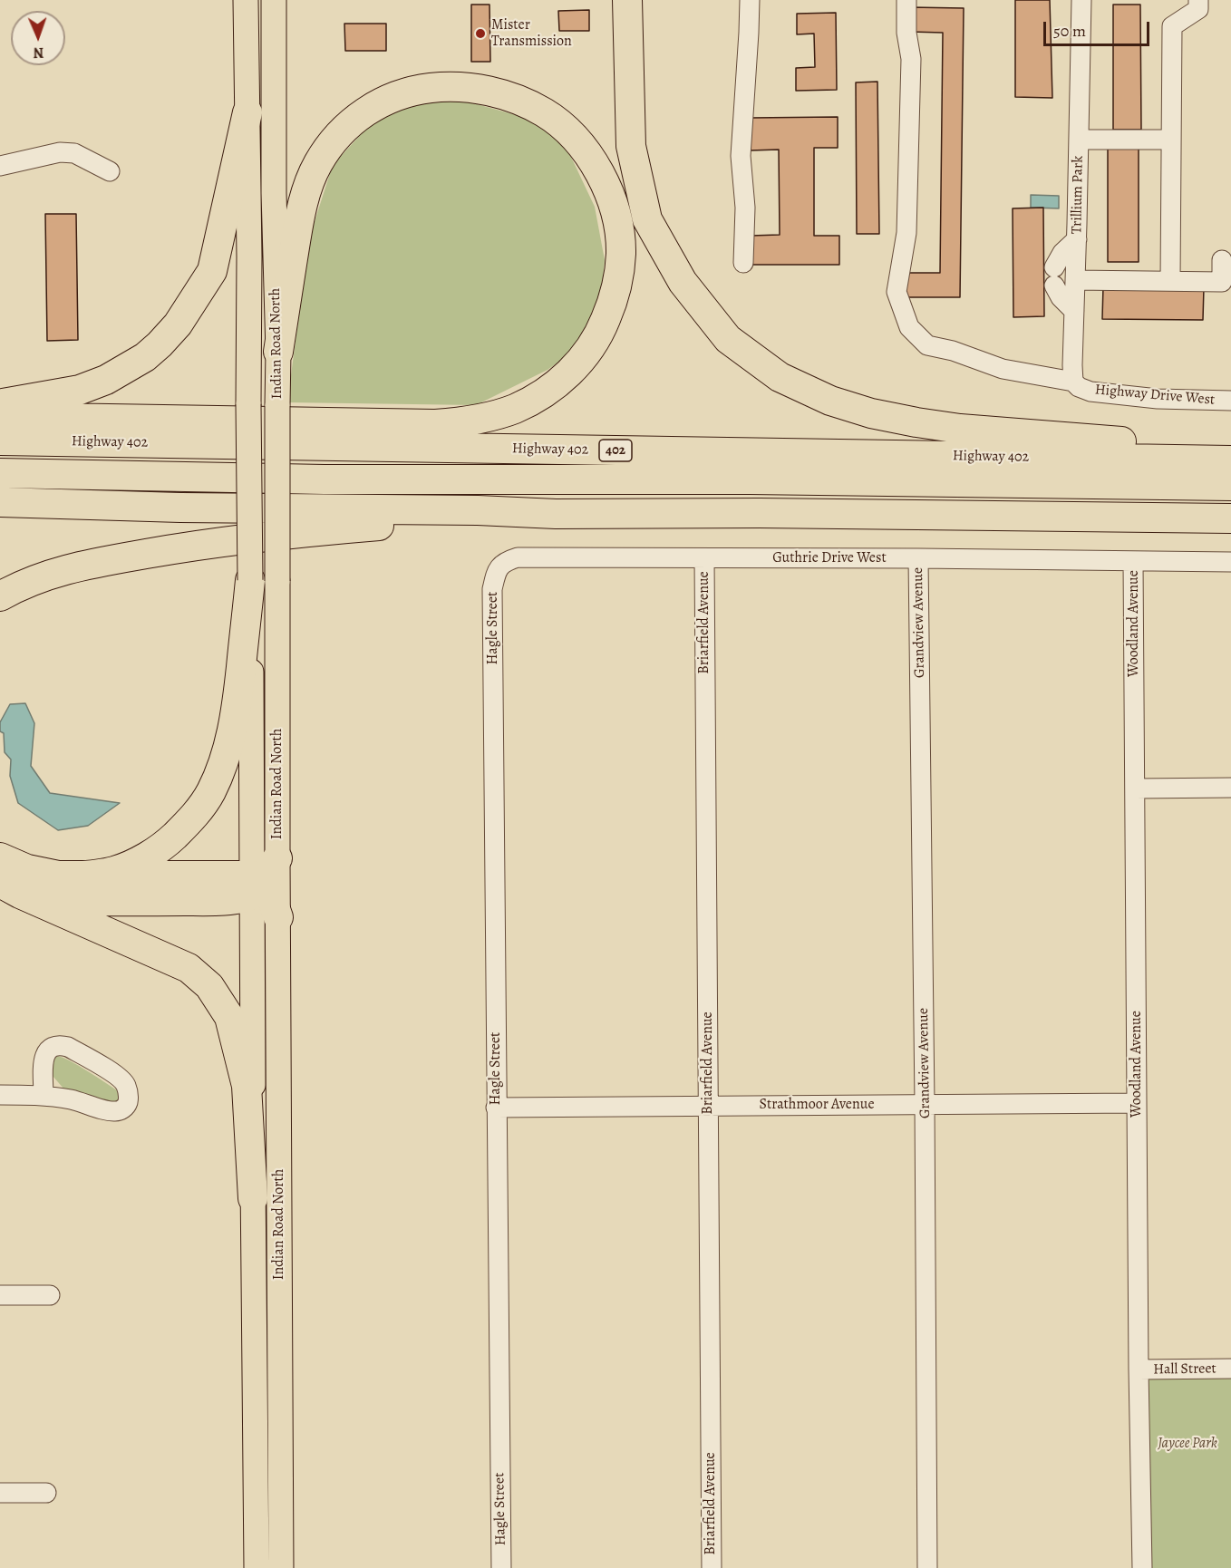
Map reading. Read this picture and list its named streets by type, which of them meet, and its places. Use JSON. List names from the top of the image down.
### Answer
{
  "streets": {
    "highway": ["Highway 402", "402"],
    "main road": ["Indian Road North"],
    "street": [
      "Trillium Park",
      "Highway Drive West",
      "Guthrie Drive West",
      "Briarfield Avenue",
      "Grandview Avenue",
      "Woodland Avenue",
      "Hagle Street",
      "Strathmoor Avenue",
      "Hall Street"
    ]
  },
  "crossings": [
    ["Trillium Park", "Highway Drive West"],
    ["Guthrie Drive West", "Briarfield Avenue"],
    ["Guthrie Drive West", "Grandview Avenue"],
    ["Guthrie Drive West", "Woodland Avenue"],
    ["Guthrie Drive West", "Hagle Street"],
    ["Briarfield Avenue", "Strathmoor Avenue"],
    ["Grandview Avenue", "Strathmoor Avenue"],
    ["Woodland Avenue", "Strathmoor Avenue"],
    ["Woodland Avenue", "Hall Street"],
    ["Hagle Street", "Strathmoor Avenue"]
  ],
  "parks": ["Jaycee Park"],
  "places": ["Mister Transmission"],
  "scale_bar": "50 m",
  "north": "bottom"
}
